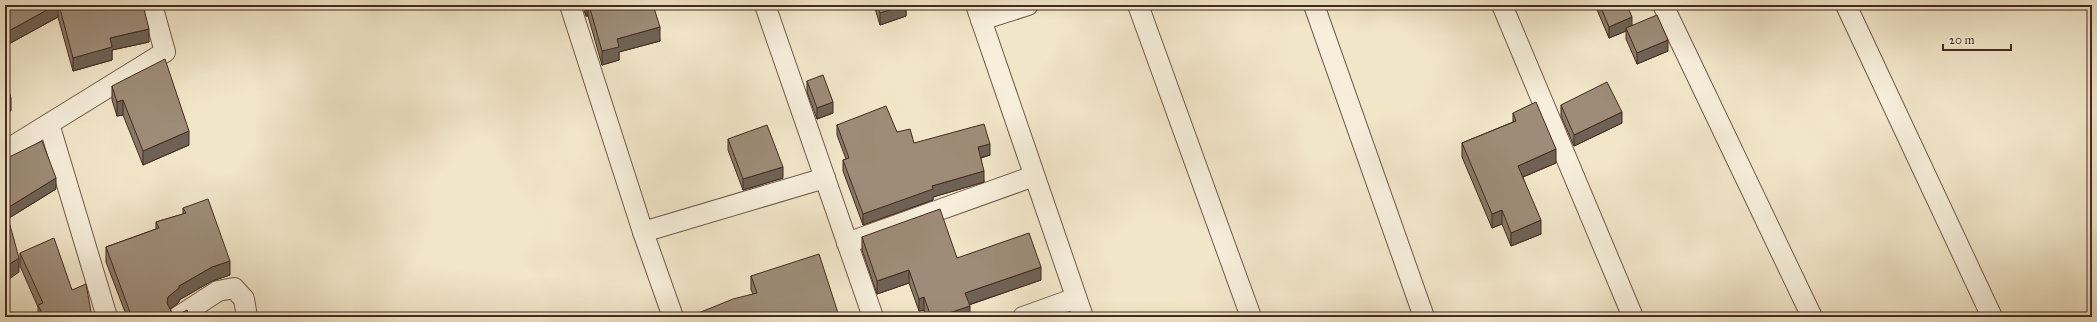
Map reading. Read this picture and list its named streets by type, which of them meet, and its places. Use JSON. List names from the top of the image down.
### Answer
{
  "scale_bar": "20 m"
}
